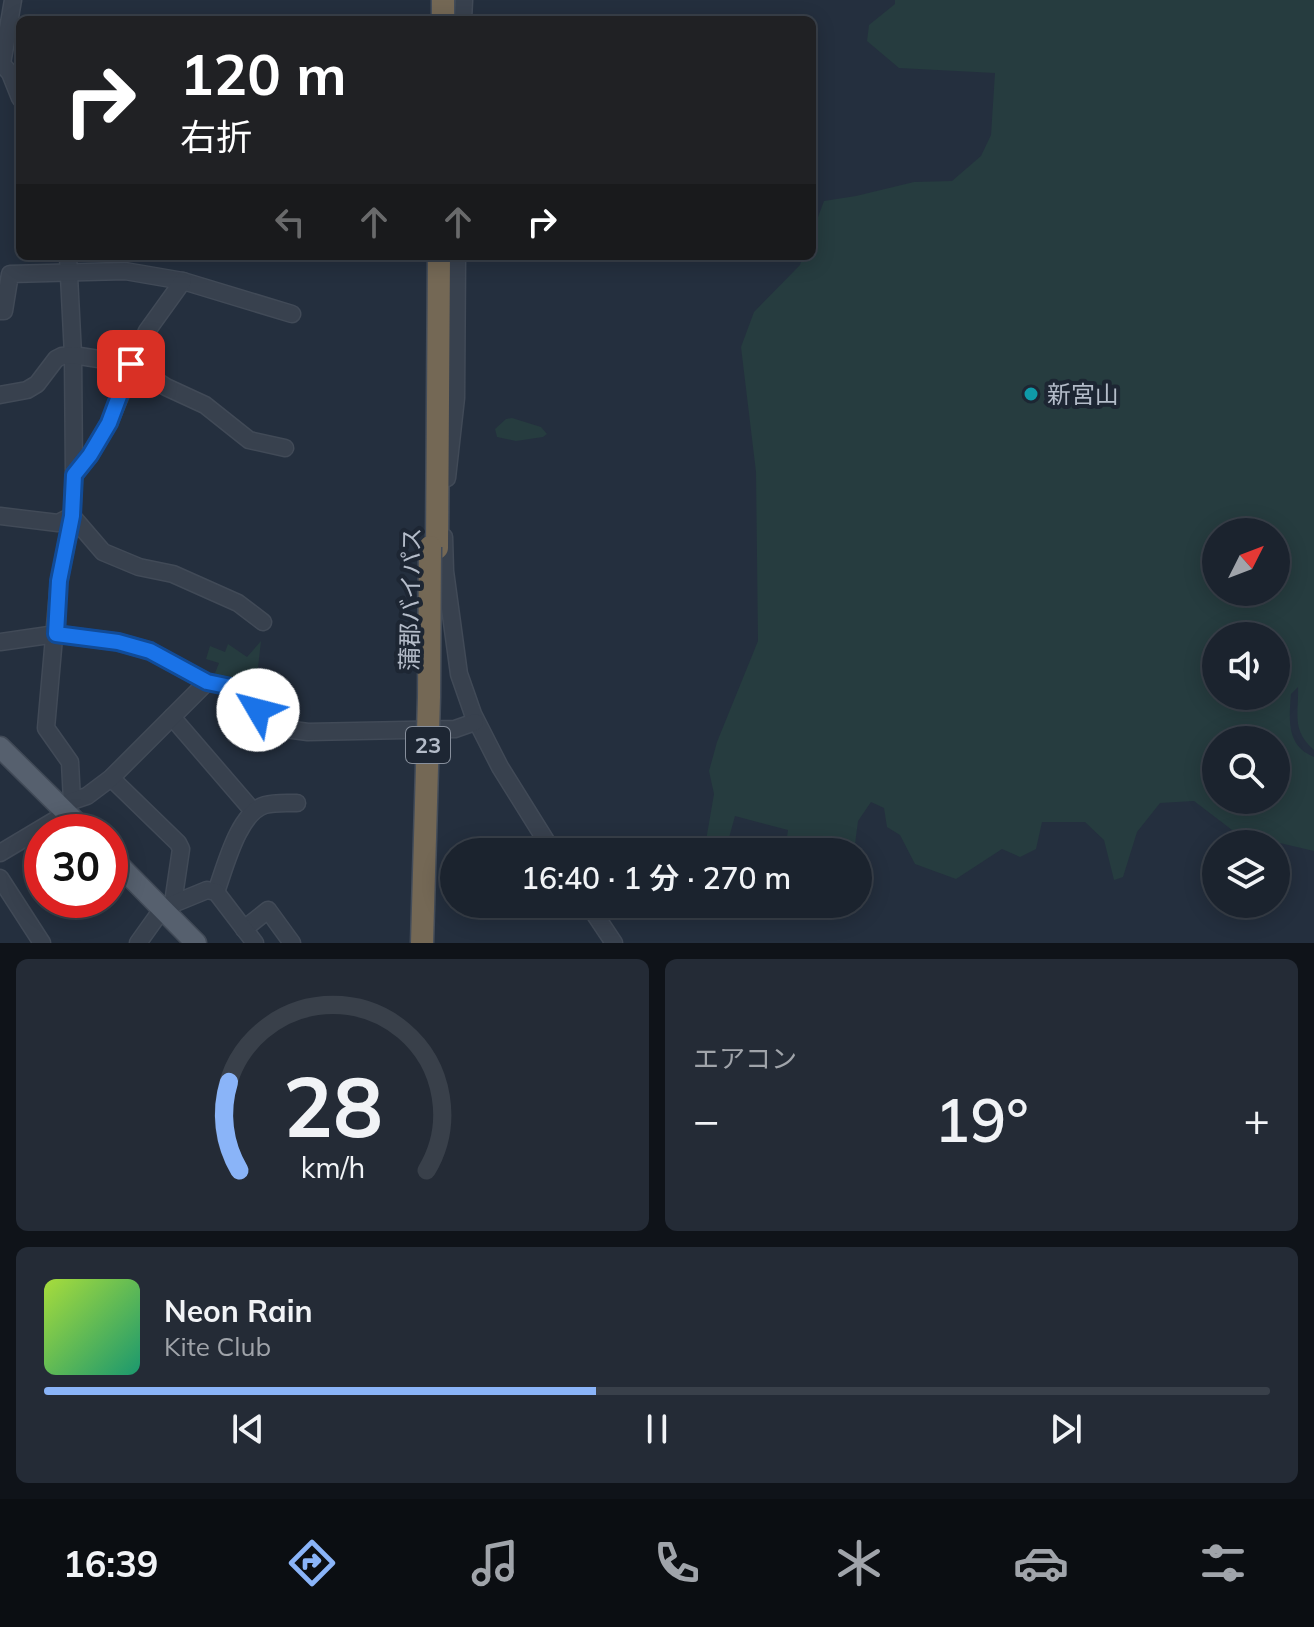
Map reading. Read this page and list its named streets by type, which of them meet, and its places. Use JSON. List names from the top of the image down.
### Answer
{
  "streets": {
    "highway": ["蒲郡バイパス", "23"]
  },
  "places": ["新宮山"],
  "north": "top right",
  "page": {
    "turn": ["120 m", "右折"],
    "limit": "30",
    "trip": "16:40 · 1 分 · 270 m",
    "tile": "エアコン",
    "heat": ["−", "19°", "+"],
    "song": ["Neon Rain", "Kite Club"],
    "tabs": "16:39",
    "gauge": ["28", "km/h"]
  }
}
